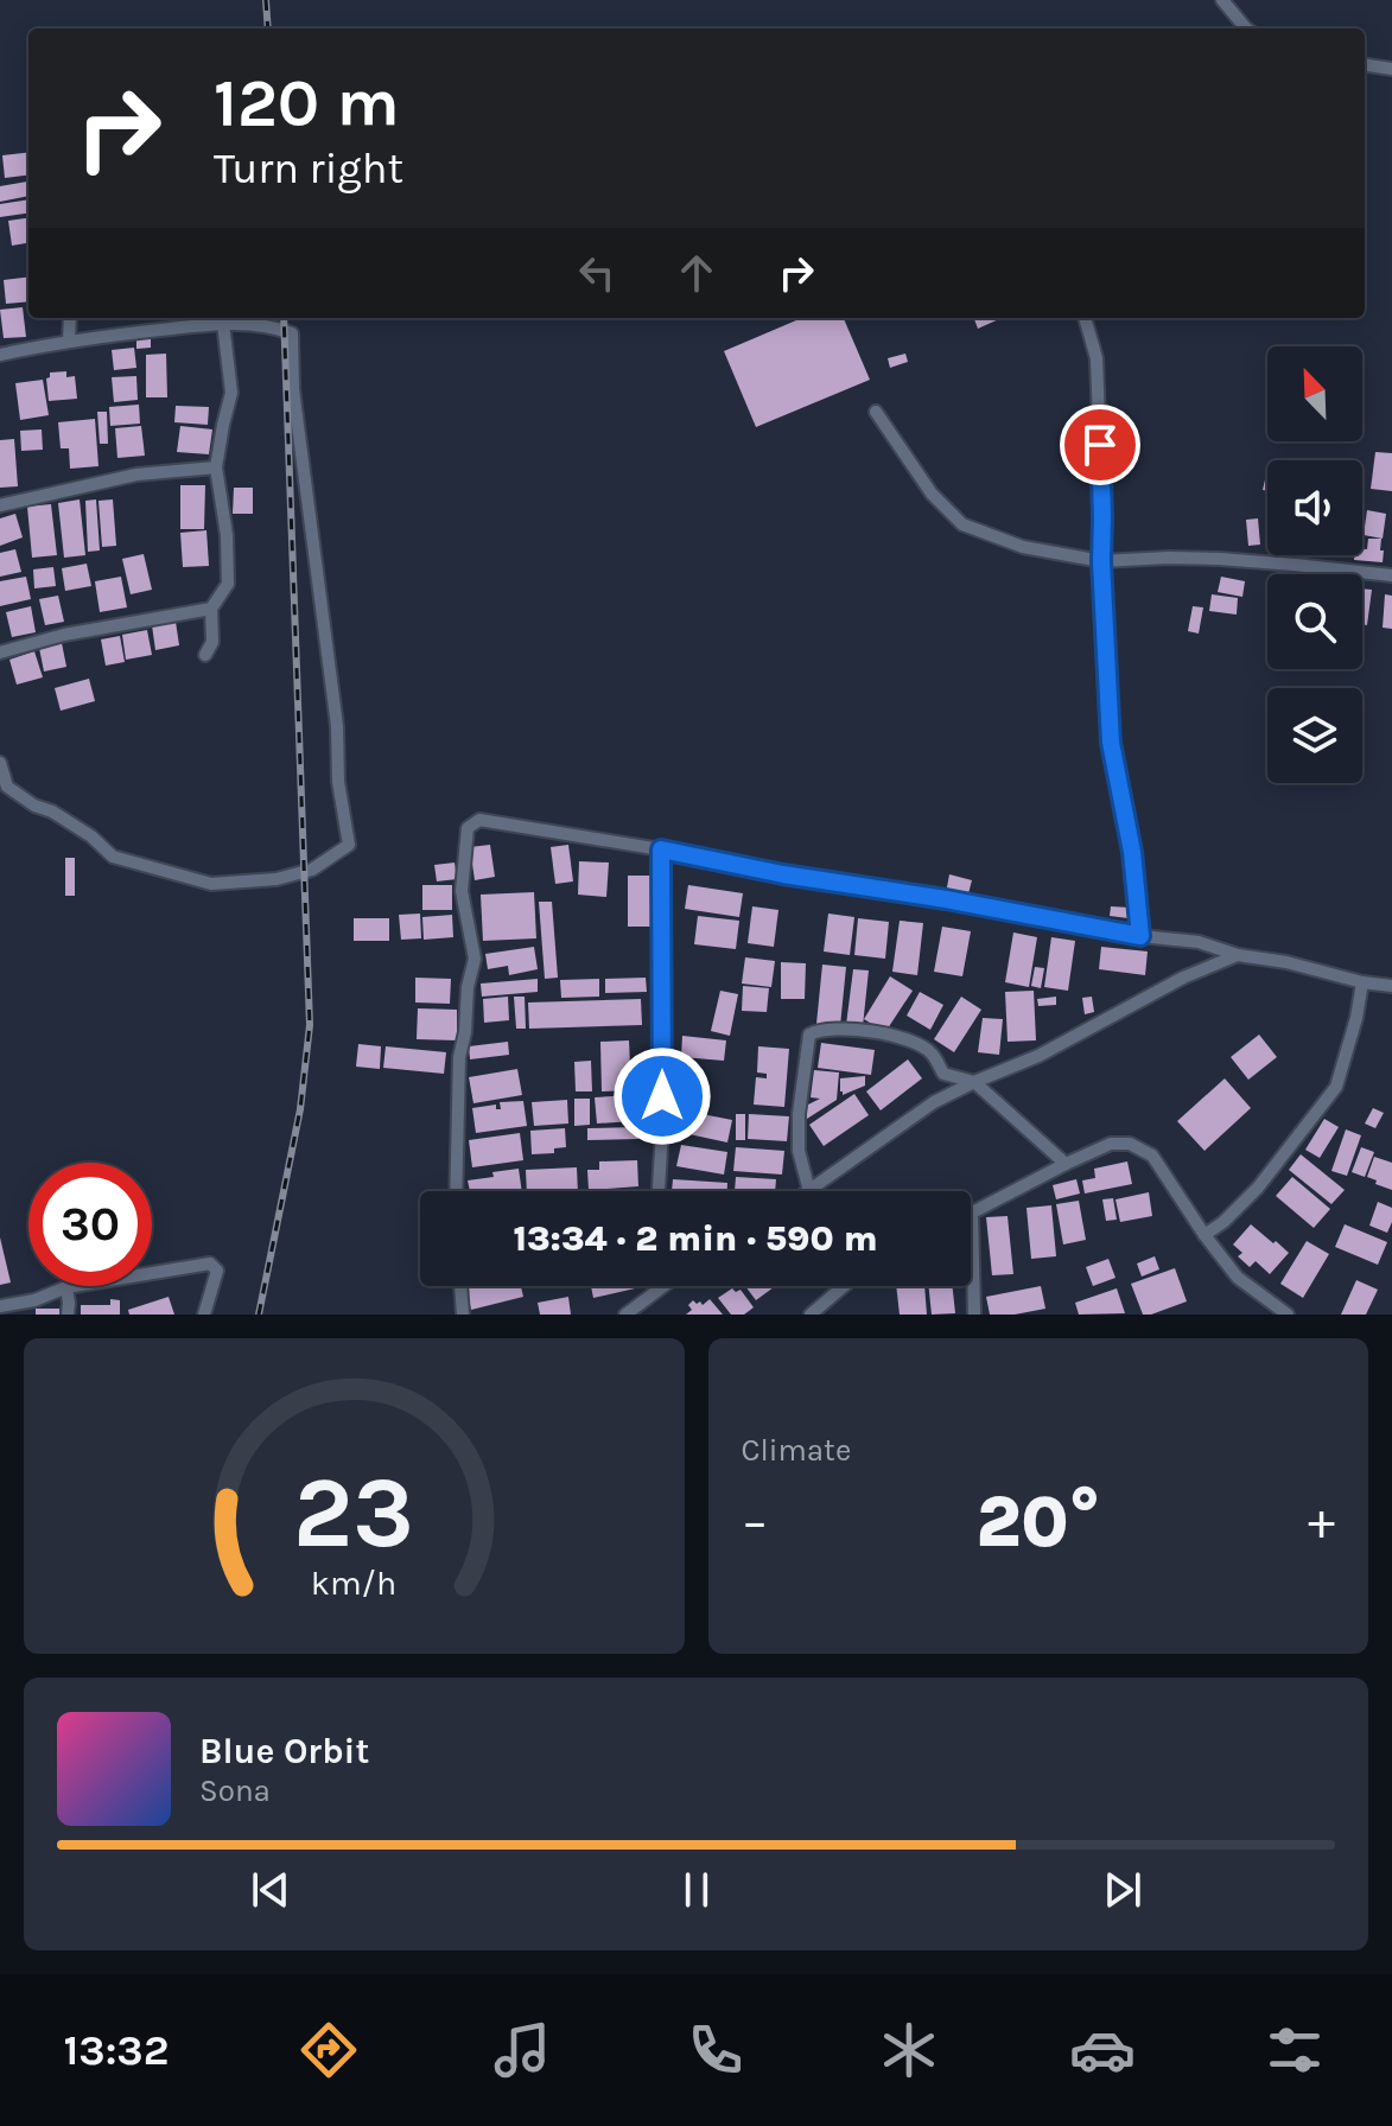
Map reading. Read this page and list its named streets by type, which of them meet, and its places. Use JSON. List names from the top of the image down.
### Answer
{
  "north": "top left",
  "page": {
    "turn": ["120 m", "Turn right"],
    "limit": "30",
    "trip": "13:34 · 2 min · 590 m",
    "tile": "Climate",
    "heat": ["−", "20°", "+"],
    "song": ["Blue Orbit", "Sona"],
    "tabs": "13:32",
    "gauge": ["23", "km/h"]
  }
}
